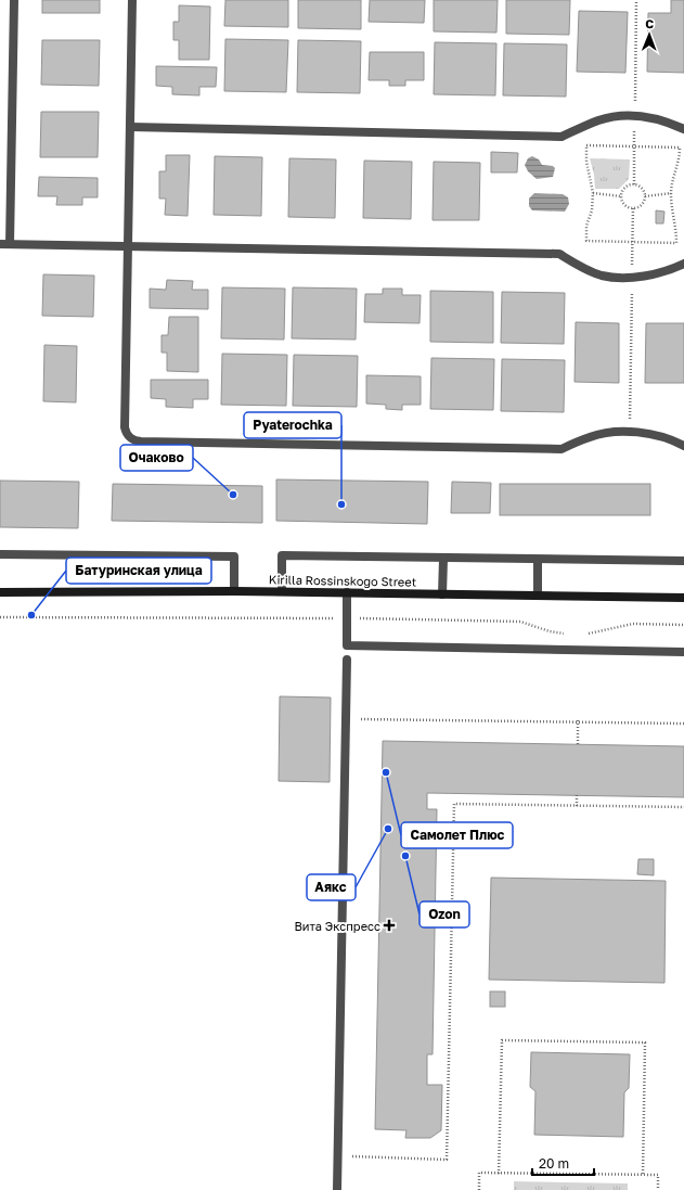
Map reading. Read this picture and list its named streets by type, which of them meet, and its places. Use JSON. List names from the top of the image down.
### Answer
{
  "streets": {
    "main road": ["Kirilla Rossinskogo Street"]
  },
  "places": {
    "other": [
      "Очаково",
      "Pyaterochka",
      "Батуринская улица",
      "Самолет Плюс",
      "Аякс",
      "Ozon"
    ],
    "health": ["Вита Экспресс"]
  },
  "scale_bar": "20 m",
  "north": "top"
}
